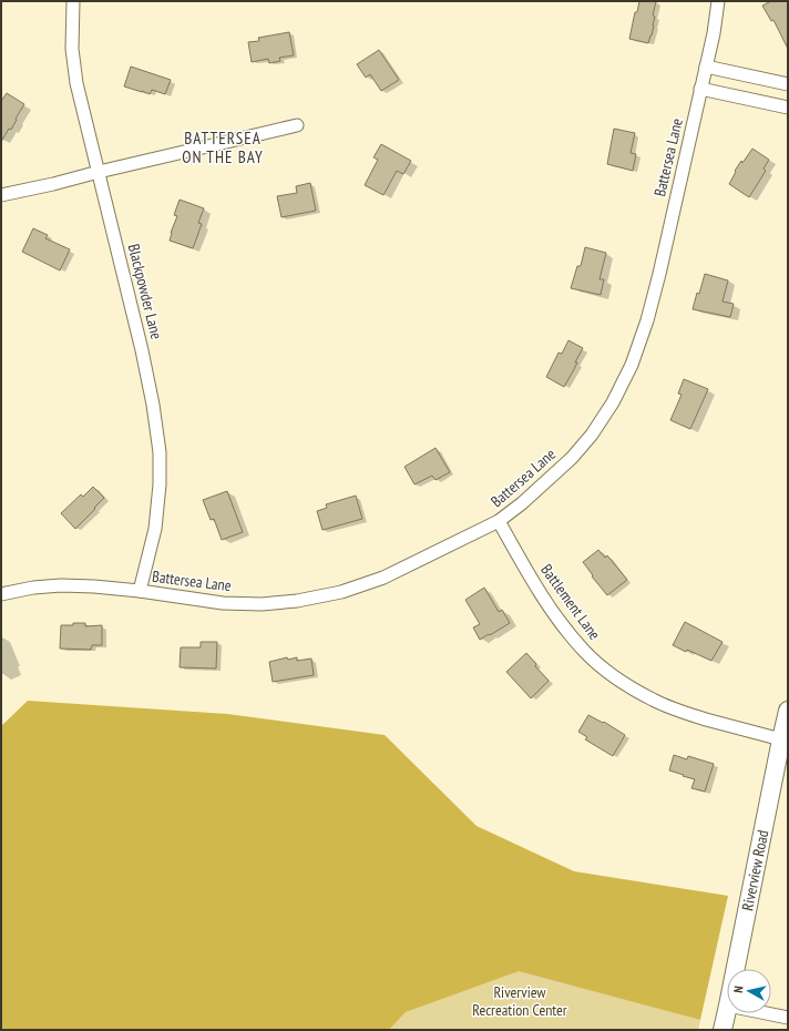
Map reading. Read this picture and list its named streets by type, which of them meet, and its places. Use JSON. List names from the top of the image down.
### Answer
{
  "streets": {
    "street": [
      "Battersea Lane",
      "Blackpowder Lane",
      "Battlement Lane",
      "Riverview Road"
    ]
  },
  "crossings": [
    ["Battersea Lane", "Blackpowder Lane"],
    ["Battersea Lane", "Battlement Lane"],
    ["Battlement Lane", "Riverview Road"]
  ],
  "districts": ["BATTERSEA ON THE BAY"],
  "parks": ["Riverview Recreation Center"],
  "north": "left"
}
